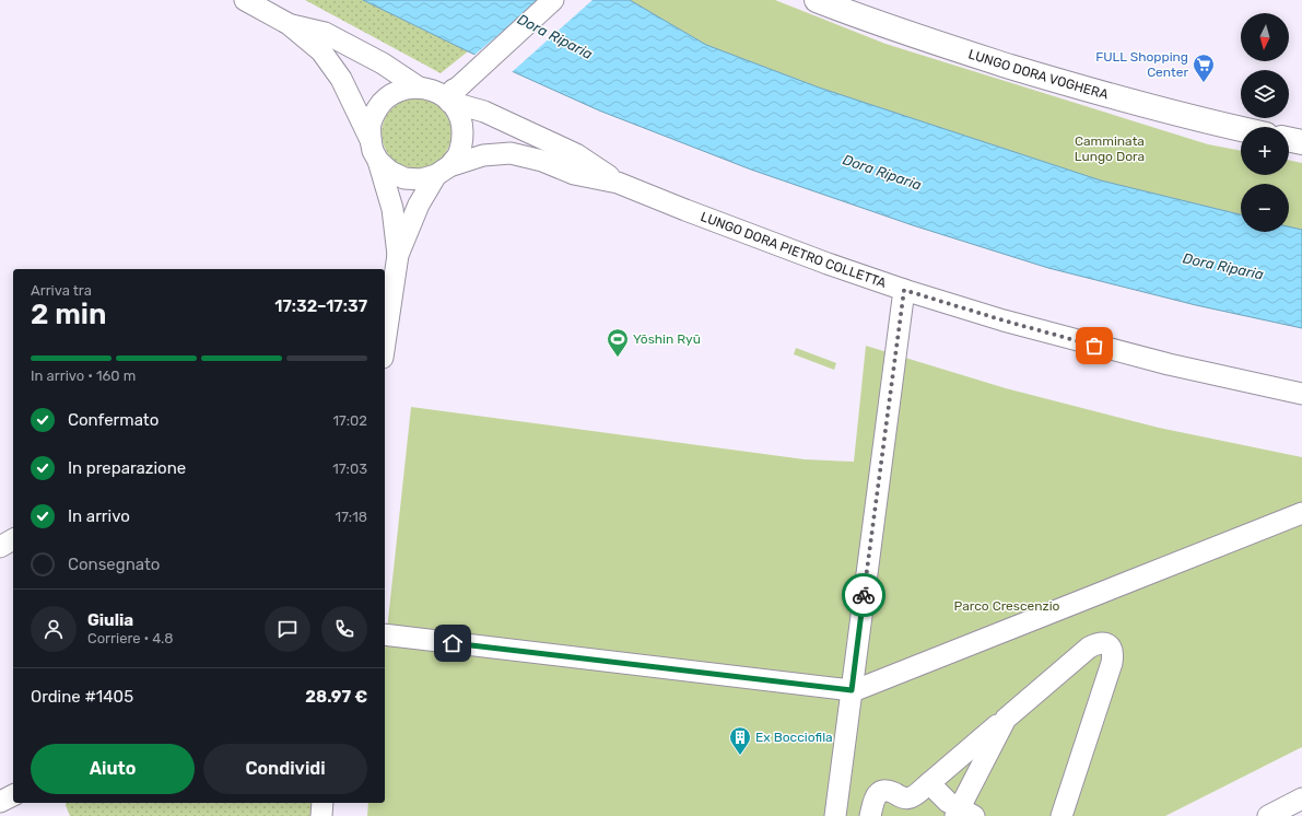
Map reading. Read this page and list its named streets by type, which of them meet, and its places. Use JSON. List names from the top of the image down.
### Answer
{
  "streets": {
    "street": ["LUNGO DORA VOGHERA", "LUNGO DORA PIETRO COLLETTA"]
  },
  "water": ["Dora Riparia"],
  "parks": ["Camminata Lungo Dora", "Parco Crescenzio"],
  "places": {
    "supermarket": ["FULL Shopping Center"],
    "sports": ["Yōshin Ryū"],
    "building": ["Ex Bocciofila"]
  },
  "north": "bottom",
  "page": {
    "map_buttons": ["+", "−"],
    "heading": ["2 min", "Arriva tra", "17:32–17:37"],
    "panel": [
      "Giulia",
      "Corriere · 4.8",
      "Ordine #1405",
      "28.97 €"
    ],
    "bar": "In arrivo · 160 m",
    "list": [
      ["Confermato", "17:02"],
      ["In preparazione", "17:03"],
      ["In arrivo", "17:18"],
      "Consegnato"
    ],
    "buttons": ["Aiuto", "Condividi"]
  }
}
